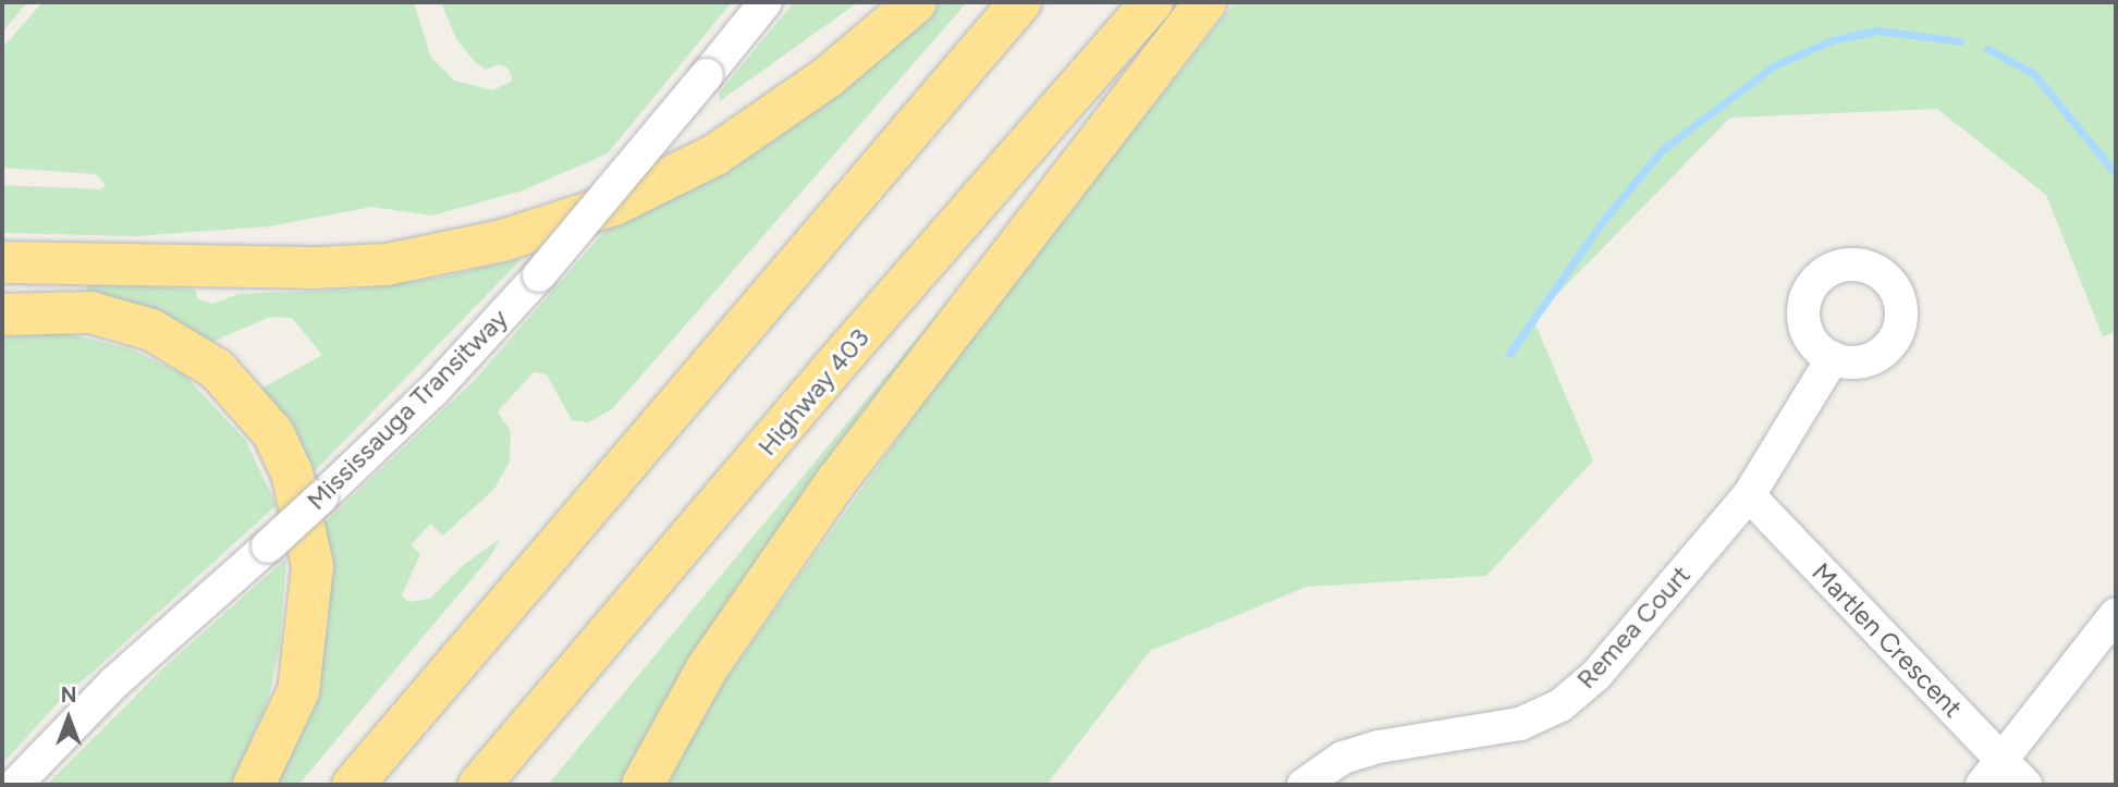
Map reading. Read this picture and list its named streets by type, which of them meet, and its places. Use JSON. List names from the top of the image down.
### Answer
{
  "streets": {
    "highway": ["Highway 403"],
    "street": ["Mississauga Transitway", "Remea Court", "Martlen Crescent"]
  },
  "crossings": [
    ["Remea Court", "Martlen Crescent"]
  ],
  "north": "top"
}
